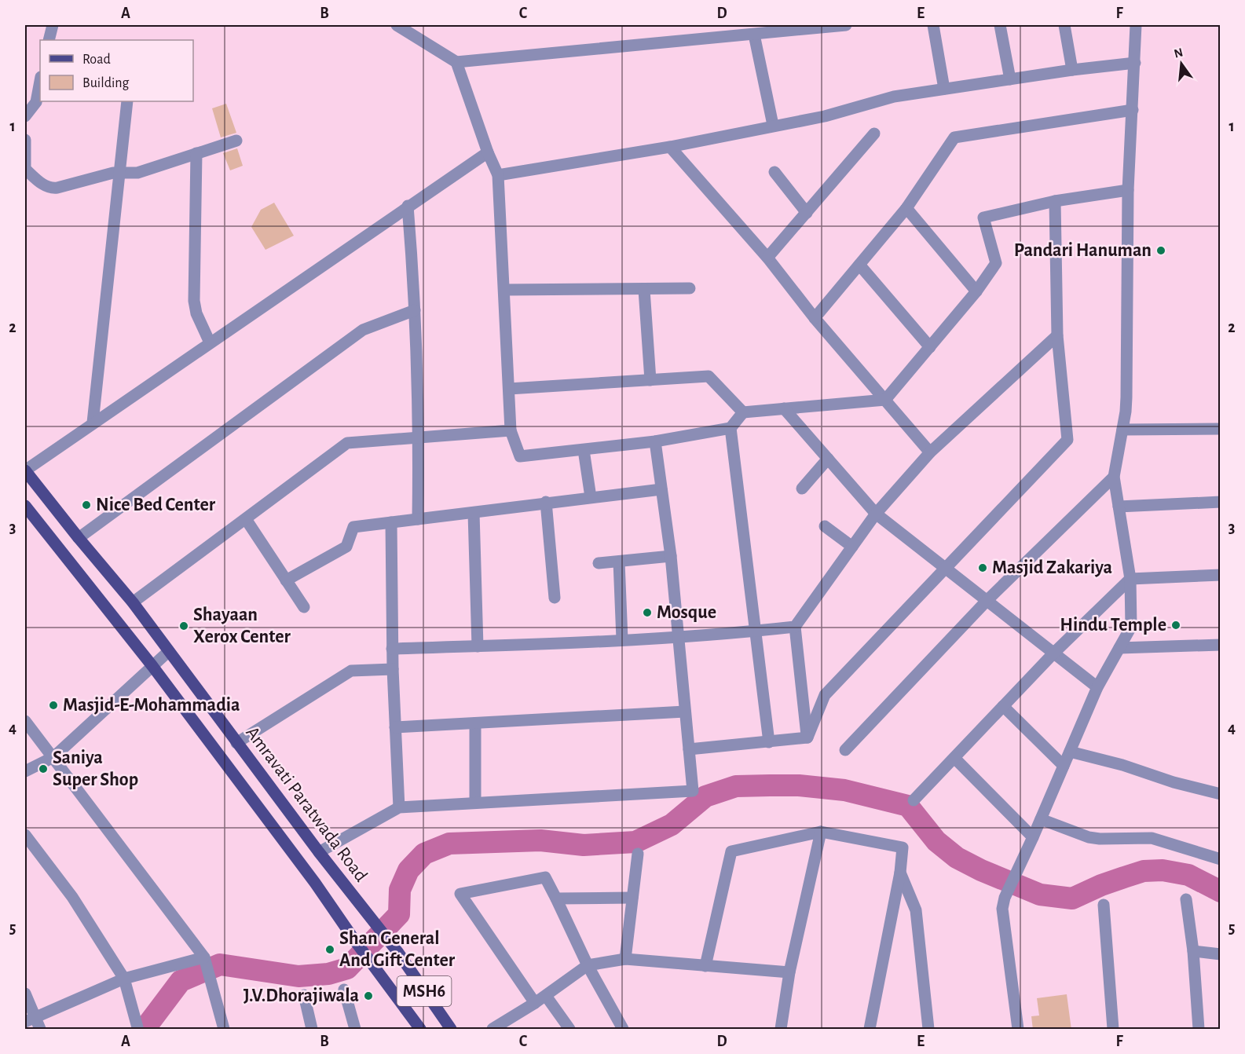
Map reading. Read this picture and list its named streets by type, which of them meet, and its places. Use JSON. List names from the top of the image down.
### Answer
{
  "streets": {
    "main road": ["Amravati Paratwada Road", "MSH6"]
  },
  "places": [
    "Pandari Hanuman",
    "Nice Bed Center",
    "Masjid Zakariya",
    "Mosque",
    "Hindu Temple",
    "Shayaan Xerox Center",
    "Masjid-E-Mohammadia",
    "Saniya Super Shop",
    "Shan General And Gift Center",
    "J.V.Dhorajiwala"
  ],
  "legend": ["Road", "Building"],
  "north": "top",
  "grid": {
    "columns": [
      "A",
      "B",
      "C",
      "D",
      "E",
      "F"
    ],
    "rows": [
      "1",
      "2",
      "3",
      "4",
      "5"
    ]
  }
}
